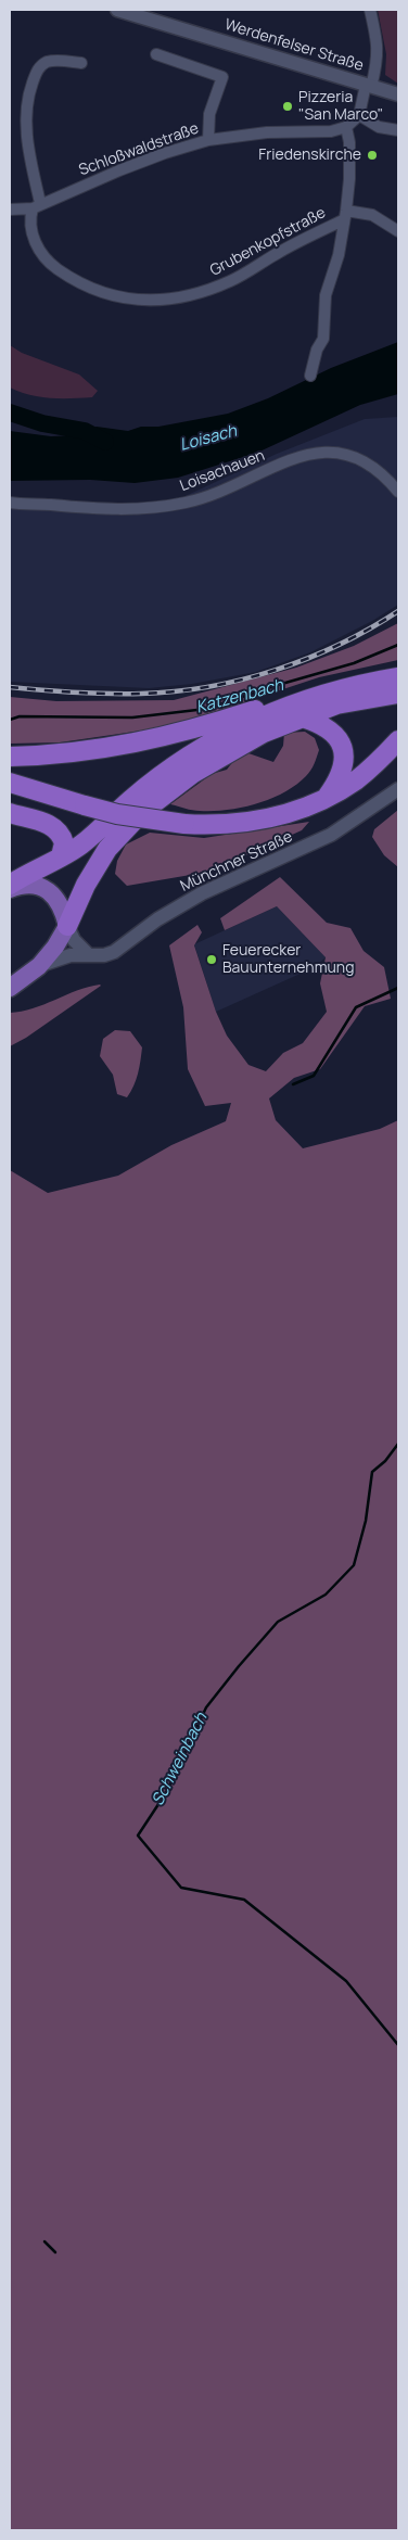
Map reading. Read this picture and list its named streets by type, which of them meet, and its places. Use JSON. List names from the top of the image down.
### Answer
{
  "streets": {
    "street": [
      "Werdenfelser Straße",
      "Schloßwaldstraße",
      "Grubenkopfstraße",
      "Loisachauen",
      "Münchner Straße"
    ]
  },
  "crossings": [
    ["Schloßwaldstraße", "Grubenkopfstraße"]
  ],
  "water": ["Loisach", "Katzenbach", "Schweinbach"],
  "places": ["Pizzeria \"San Marco\"", "Friedenskirche", "Feuerecker Bauunternehmung"]
}
